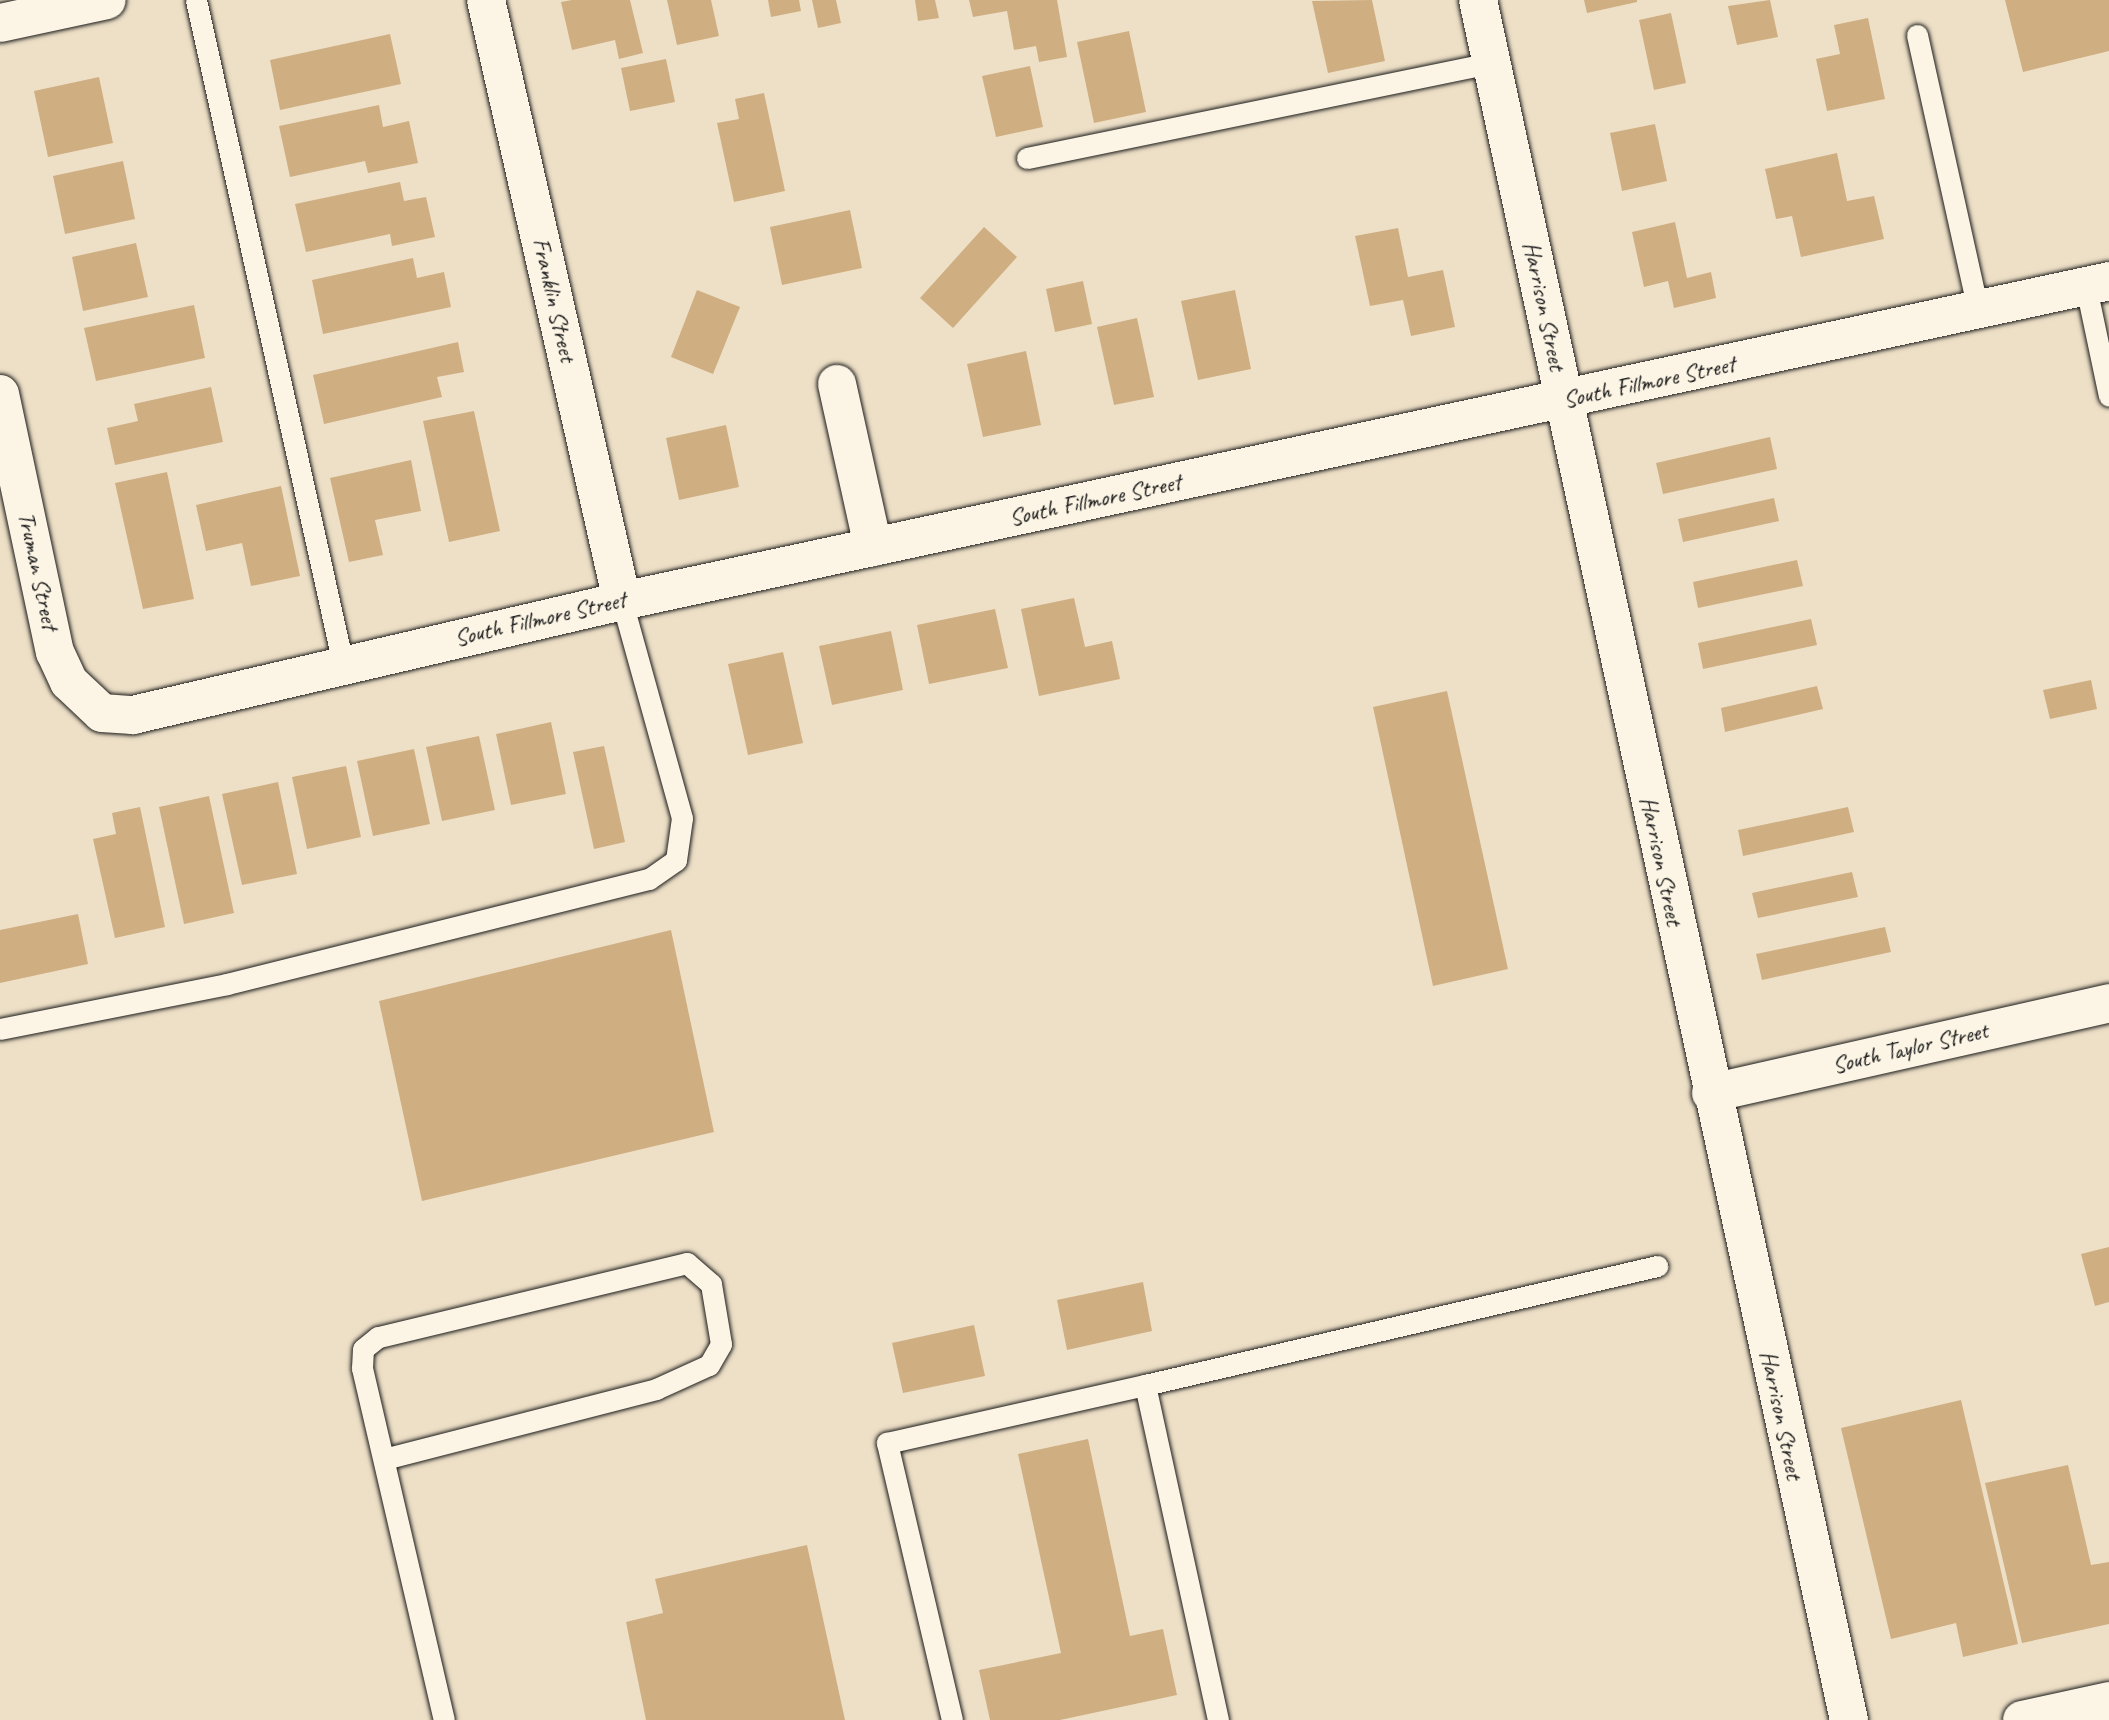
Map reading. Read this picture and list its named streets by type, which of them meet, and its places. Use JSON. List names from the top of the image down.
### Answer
{
  "streets": {
    "street": [
      "Franklin Street",
      "Harrison Street",
      "South Fillmore Street",
      "Truman Street",
      "South Taylor Street"
    ]
  },
  "crossings": [
    ["Franklin Street", "South Fillmore Street"],
    ["Harrison Street", "South Fillmore Street"],
    ["Harrison Street", "South Taylor Street"],
    ["South Fillmore Street", "Truman Street"]
  ]
}
